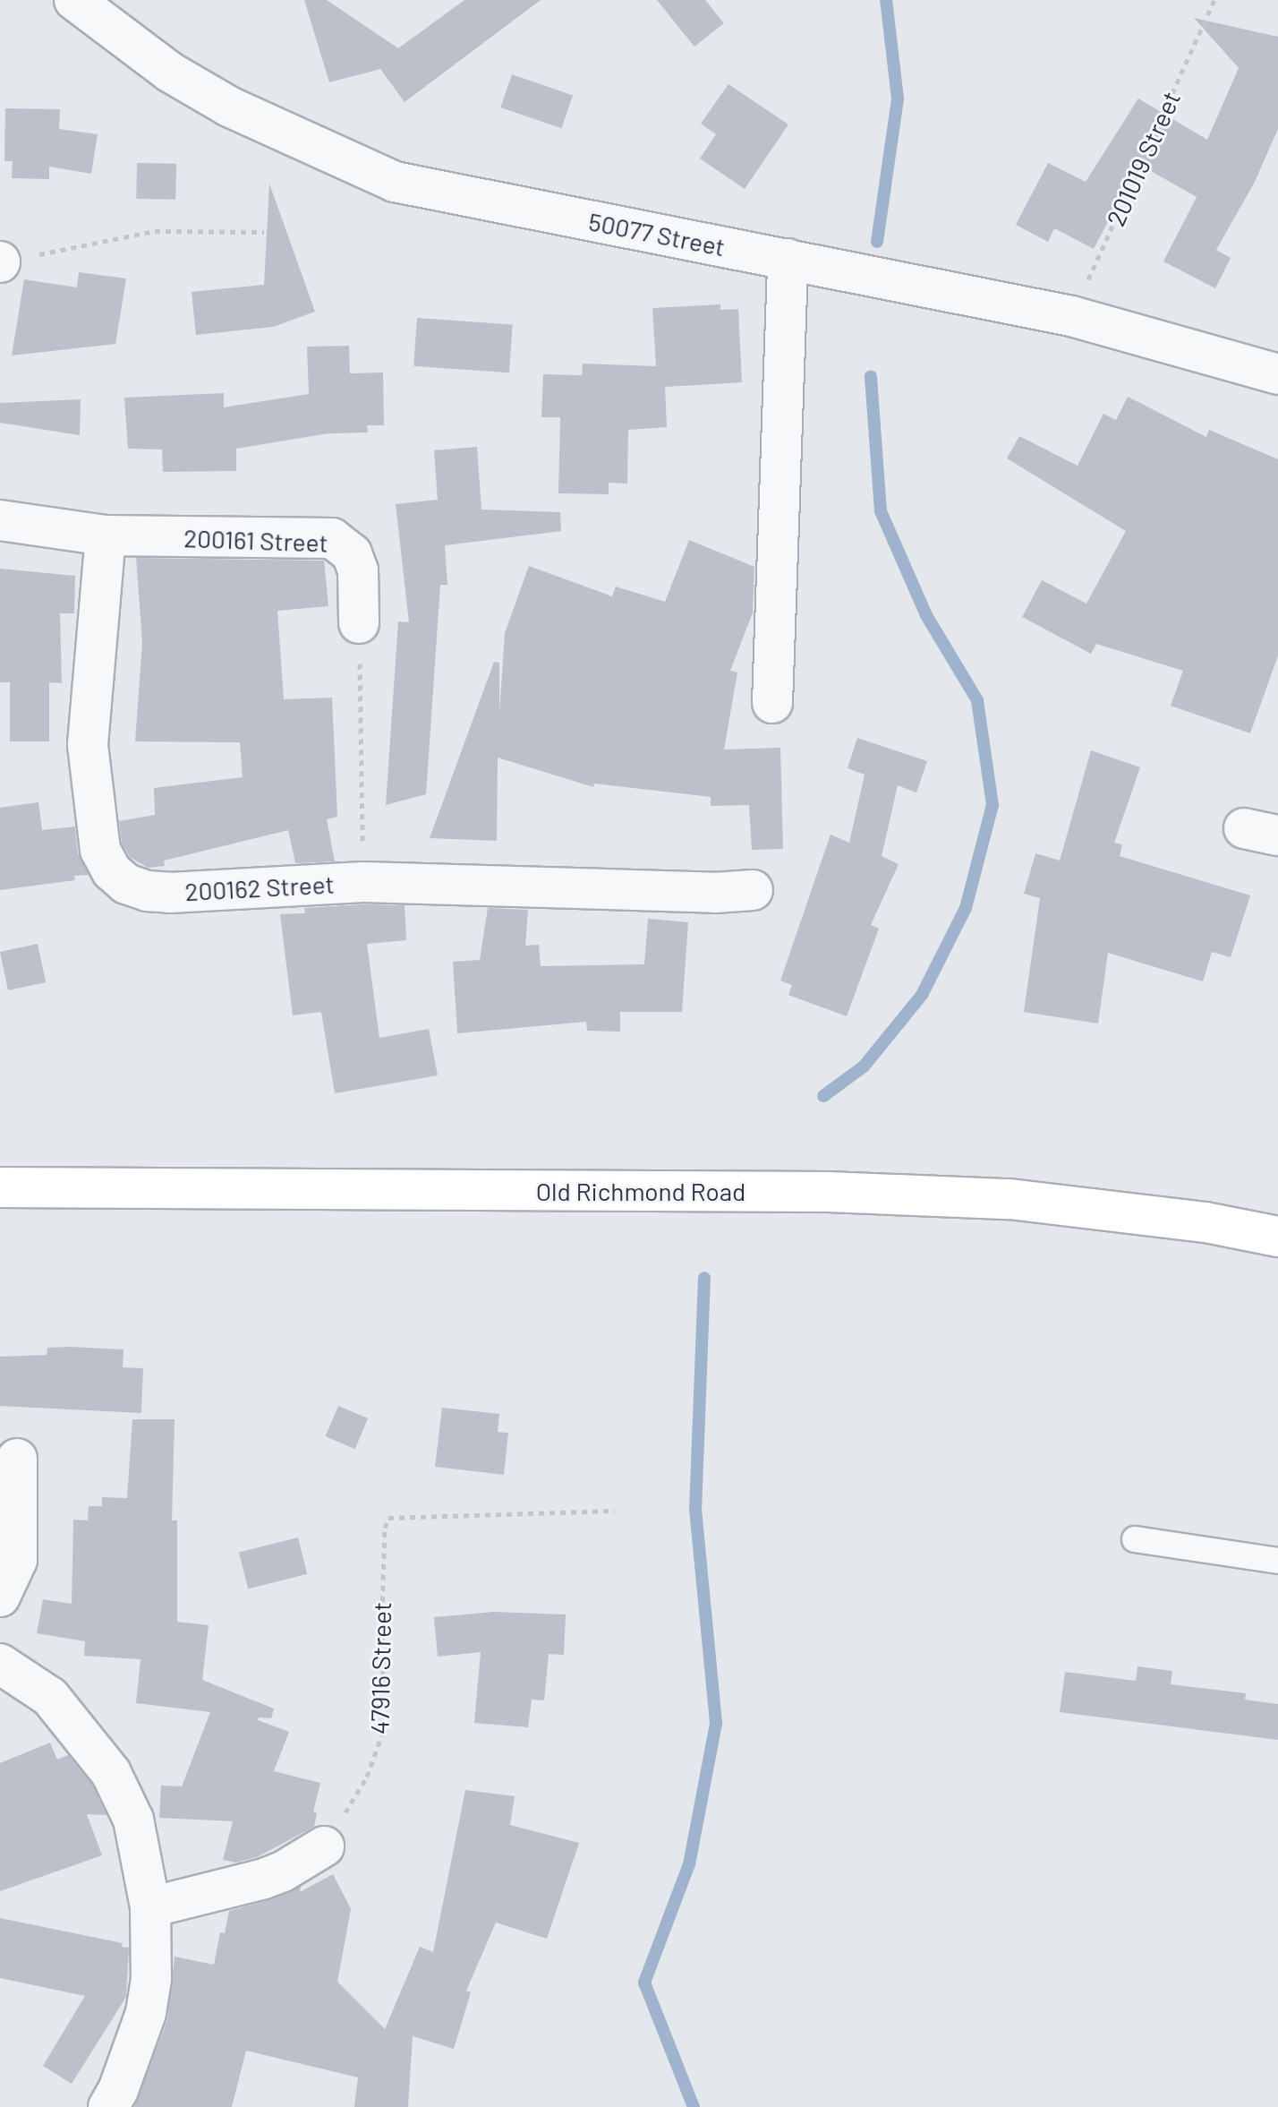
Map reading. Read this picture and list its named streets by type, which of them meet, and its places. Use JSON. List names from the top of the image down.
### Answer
{
  "streets": {
    "street": [
      "50077 Street",
      "200161 Street",
      "200162 Street",
      "Old Richmond Road"
    ],
    "path": ["201019 Street", "47916 Street"]
  },
  "crossings": [
    ["201019 Street", "50077 Street"],
    ["200161 Street", "200162 Street"]
  ]
}
